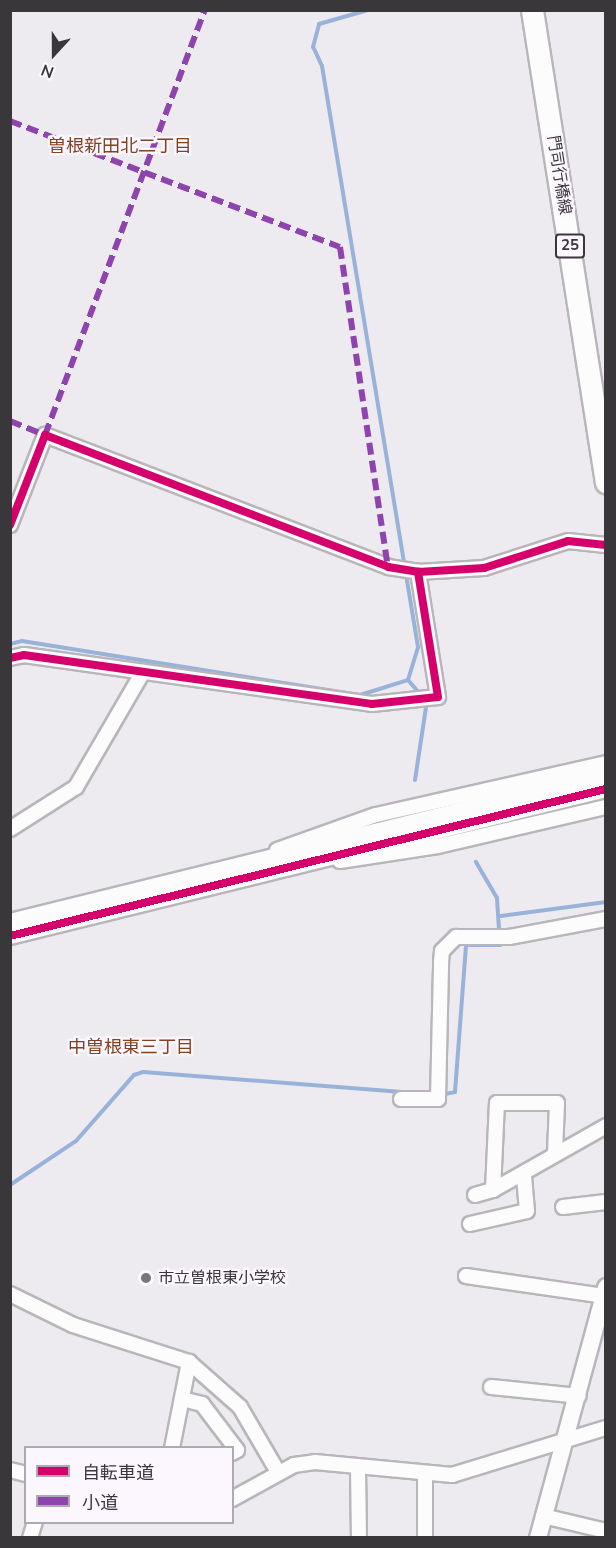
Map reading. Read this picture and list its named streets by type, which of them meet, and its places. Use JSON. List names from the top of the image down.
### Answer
{
  "streets": {
    "main road": ["門司行橋線", "25"]
  },
  "districts": ["曽根新田北二丁目", "中曽根東三丁目"],
  "places": ["市立曽根東小学校"],
  "legend": ["自転車道", "小道"],
  "north": "bottom"
}
